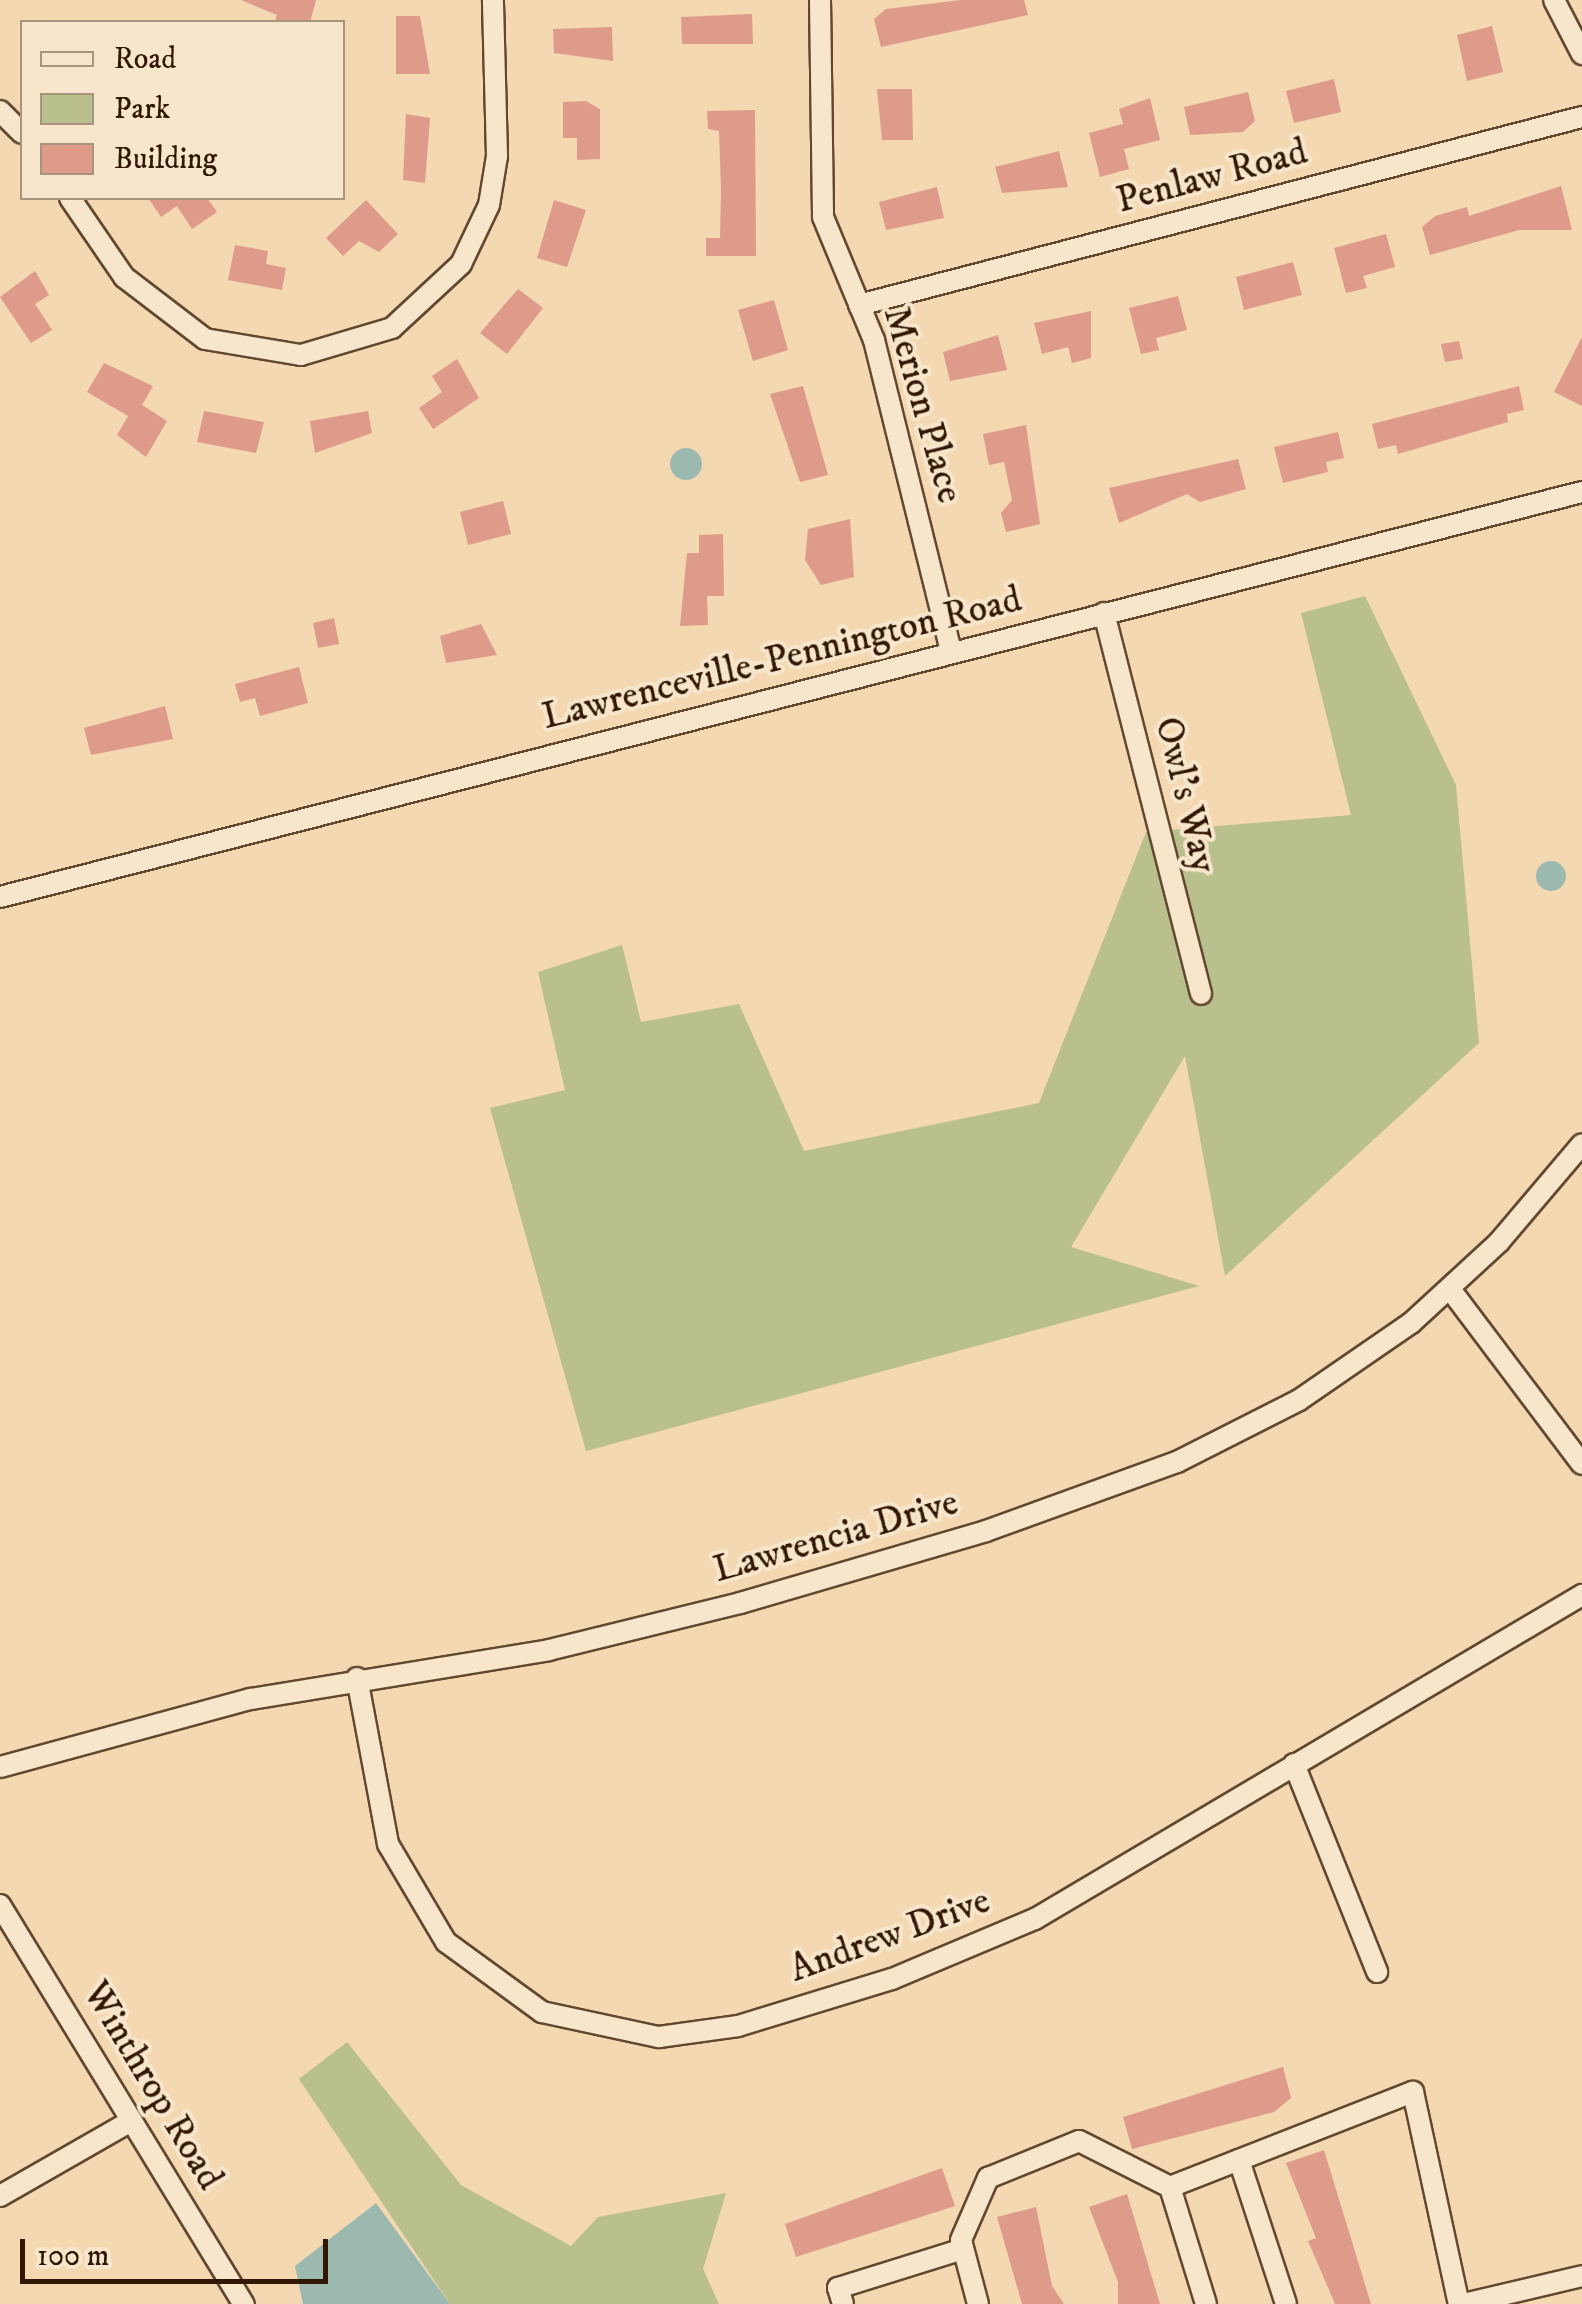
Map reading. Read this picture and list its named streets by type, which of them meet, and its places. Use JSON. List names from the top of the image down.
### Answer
{
  "streets": {
    "street": [
      "Penlaw Road",
      "Merion Place",
      "Lawrenceville-Pennington Road",
      "Owl's Way",
      "Lawrencia Drive",
      "Andrew Drive",
      "Winthrop Road"
    ]
  },
  "crossings": [
    ["Penlaw Road", "Merion Place"],
    ["Merion Place", "Lawrenceville-Pennington Road"],
    ["Lawrenceville-Pennington Road", "Owl's Way"],
    ["Lawrencia Drive", "Andrew Drive"]
  ],
  "legend": ["Road", "Park", "Building"],
  "scale_bar": "100 m"
}
